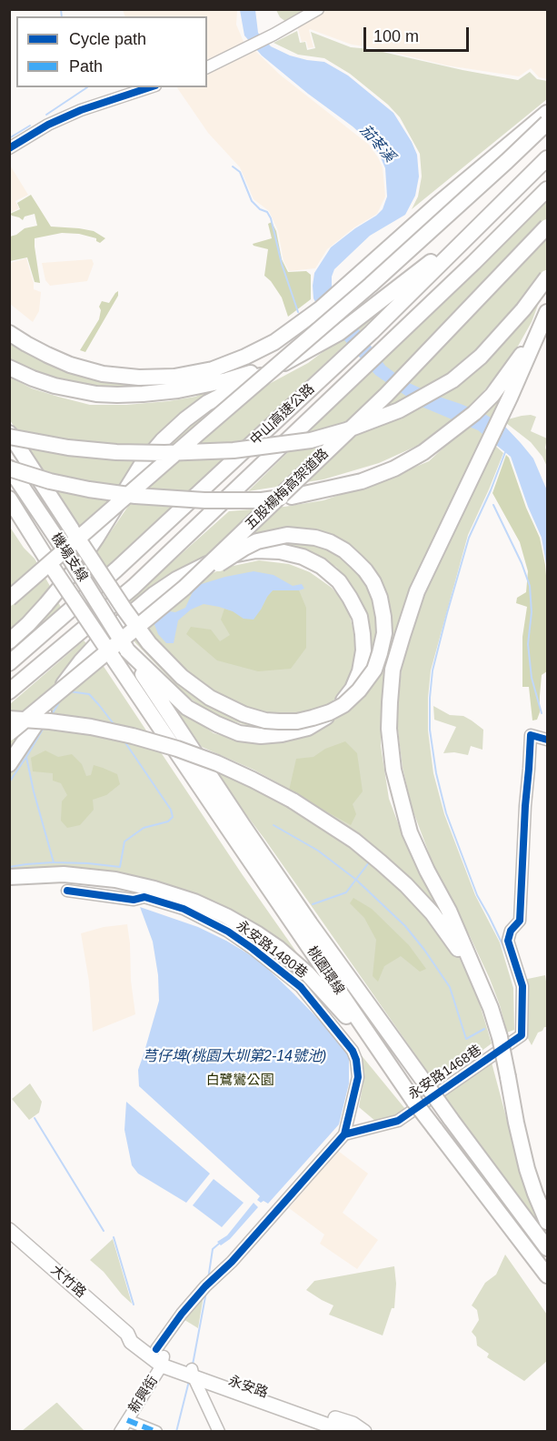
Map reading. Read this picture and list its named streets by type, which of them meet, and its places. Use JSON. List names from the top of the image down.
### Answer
{
  "streets": {
    "highway": [
      "中山高速公路",
      "五股楊梅高架道路",
      "機場支線",
      "桃園環線"
    ],
    "main road": ["大竹路", "永安路"],
    "street": ["永安路1480巷", "永安路1468巷", "新興街"]
  },
  "crossings": [
    ["機場支線", "桃園環線"],
    ["永安路1480巷", "永安路1468巷"],
    ["大竹路", "永安路"],
    ["永安路", "新興街"]
  ],
  "water": ["茄苳溪", "芎仔埤(桃園大圳第2-14號池)"],
  "parks": ["白鷺鸞公園"],
  "legend": ["Cycle path", "Path"],
  "scale_bar": "100 m"
}
